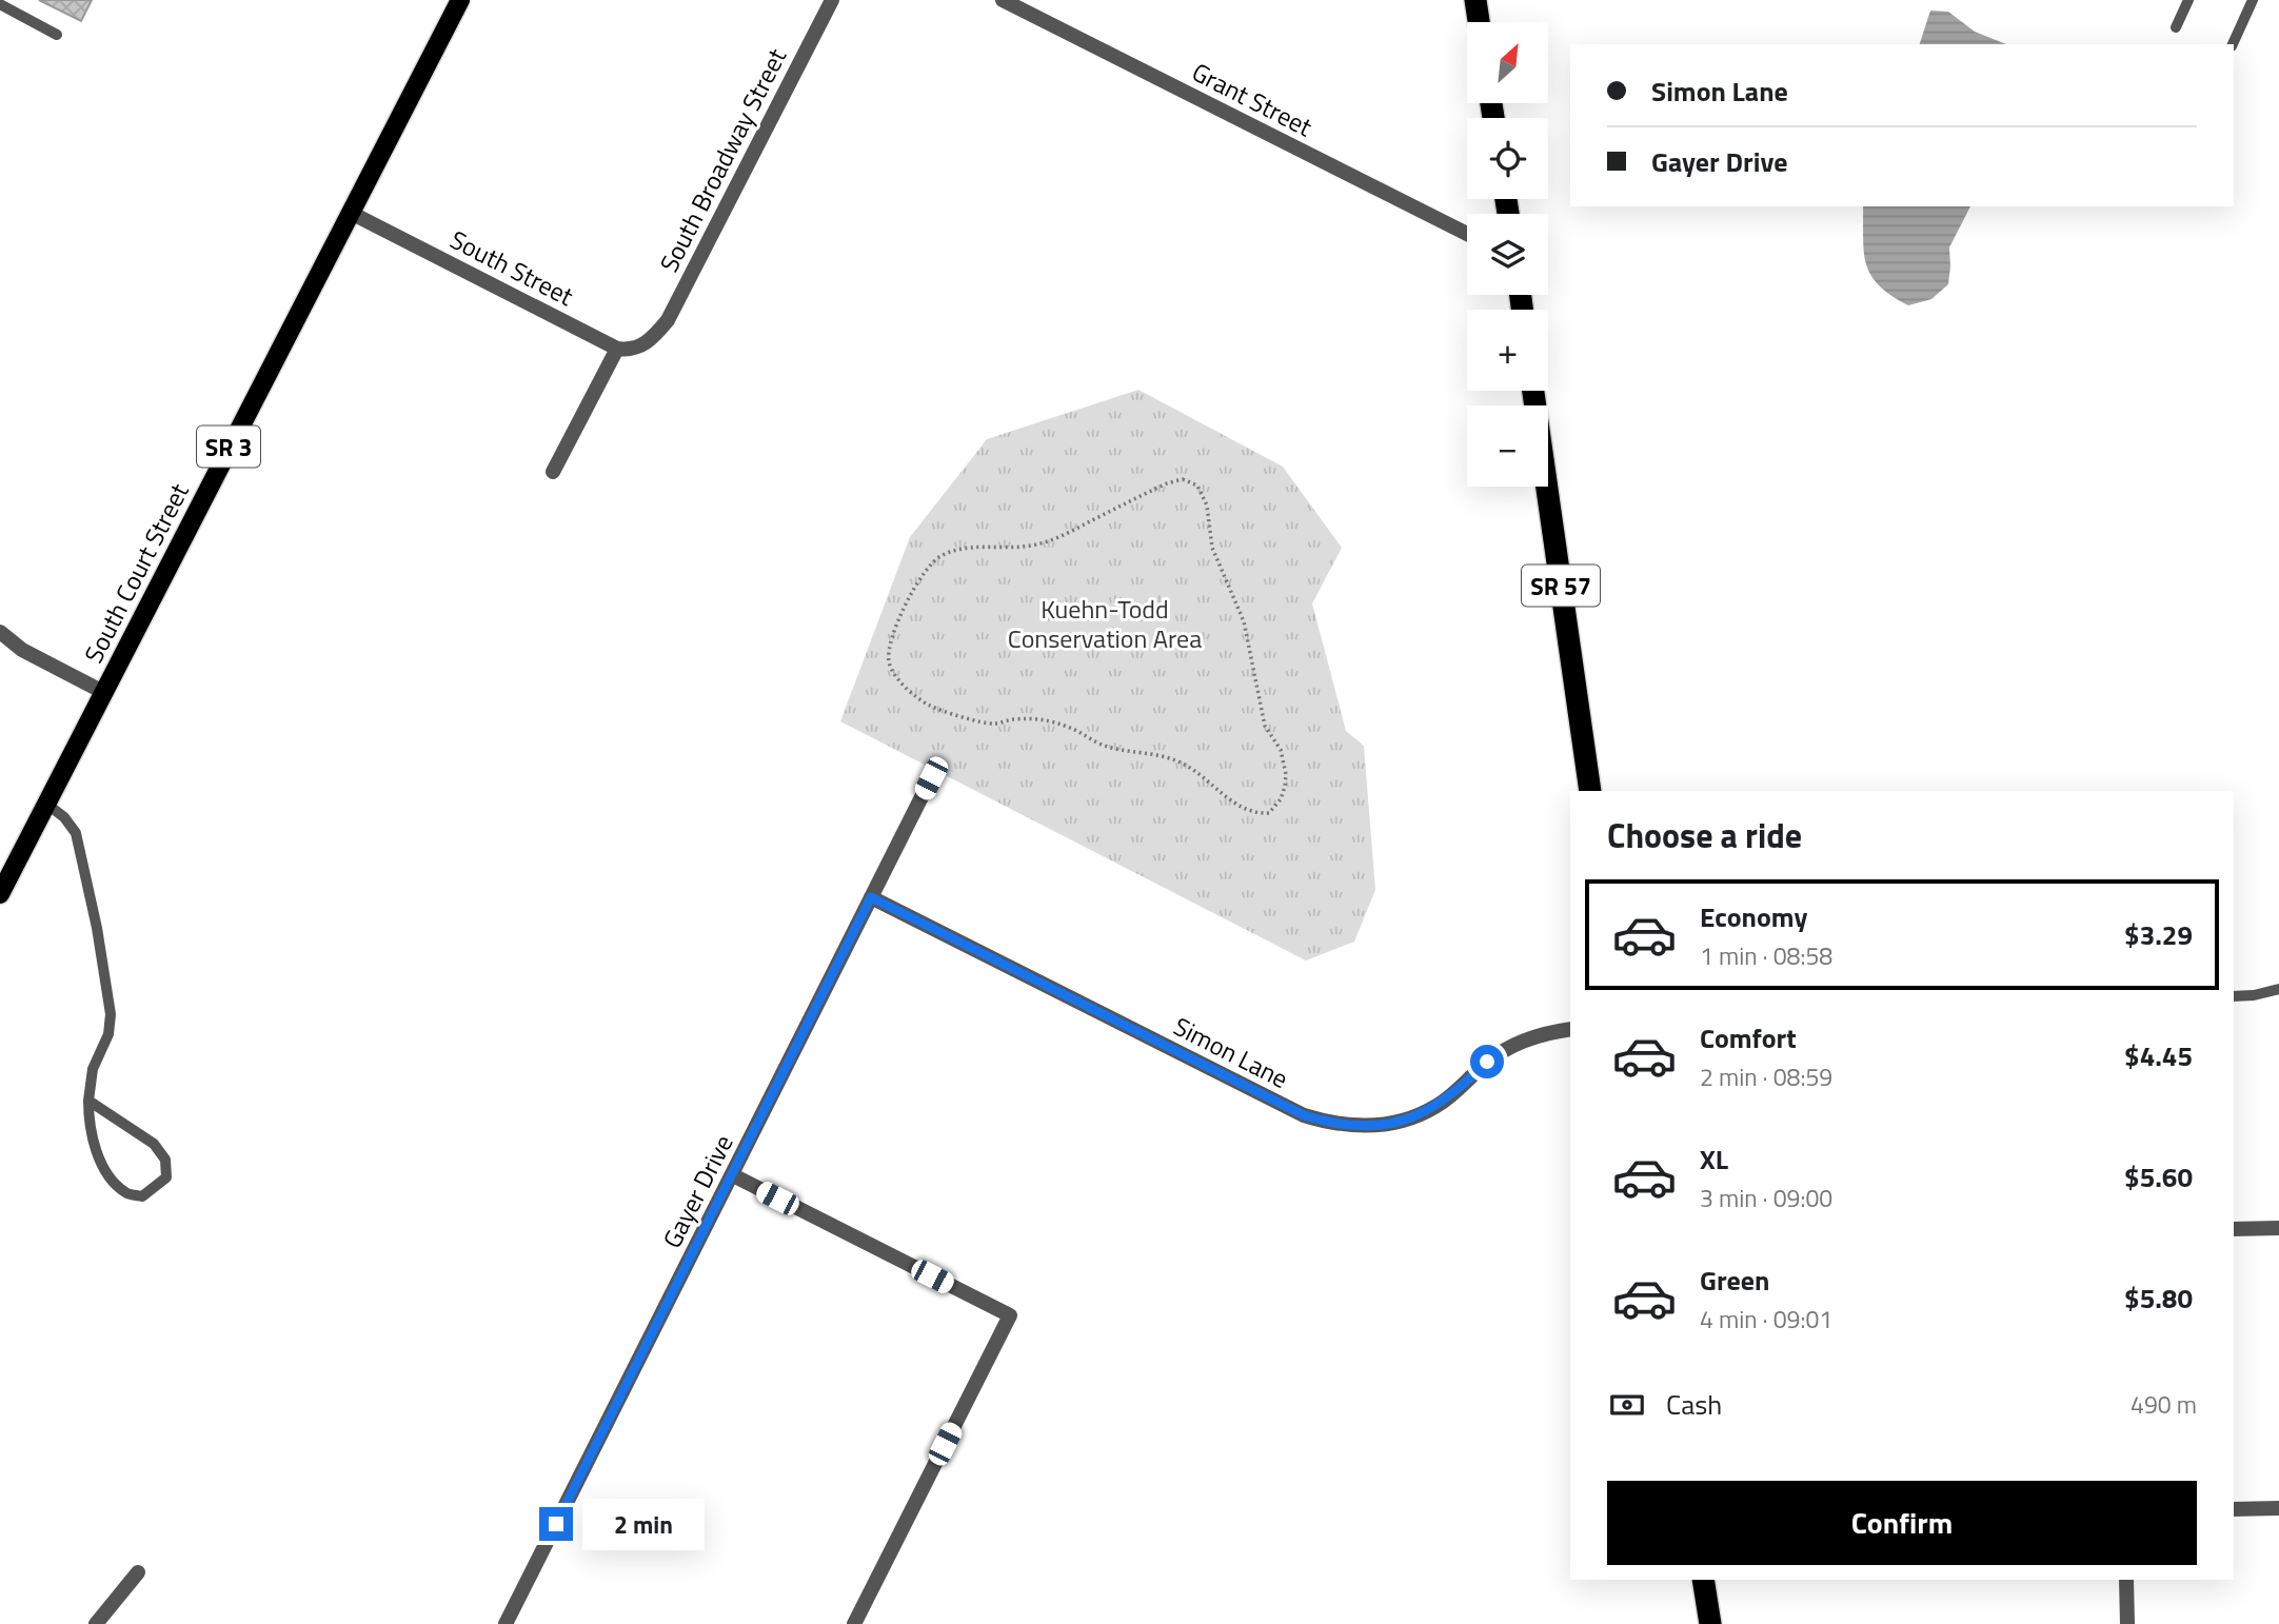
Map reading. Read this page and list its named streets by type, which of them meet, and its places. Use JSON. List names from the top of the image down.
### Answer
{
  "streets": {
    "highway": ["SR 57"],
    "main road": ["SR 3", "South Court Street"],
    "street": [
      "Grant Street",
      "South Broadway Street",
      "South Street",
      "Simon Lane",
      "Gayer Drive"
    ]
  },
  "crossings": [
    ["South Broadway Street", "South Street"],
    ["South Street", "South Court Street"],
    ["Simon Lane", "Gayer Drive"]
  ],
  "parks": ["Kuehn-Todd Conservation Area"],
  "north": "top right",
  "page": {
    "map_buttons": ["+", "−"],
    "banner": ["Simon Lane", "Gayer Drive"],
    "heading": "Choose a ride",
    "list": [
      {
        "name": "Economy",
        "note": "1 min · 08:58",
        "value": "$3.29"
      },
      {
        "name": "Comfort",
        "note": "2 min · 08:59",
        "value": "$4.45"
      },
      {
        "name": "XL",
        "note": "3 min · 09:00",
        "value": "$5.60"
      },
      {
        "name": "Green",
        "note": "4 min · 09:01",
        "value": "$5.80"
      }
    ],
    "pay": ["Cash", "490 m"],
    "buttons": "Confirm",
    "bubble": "2 min"
  }
}
